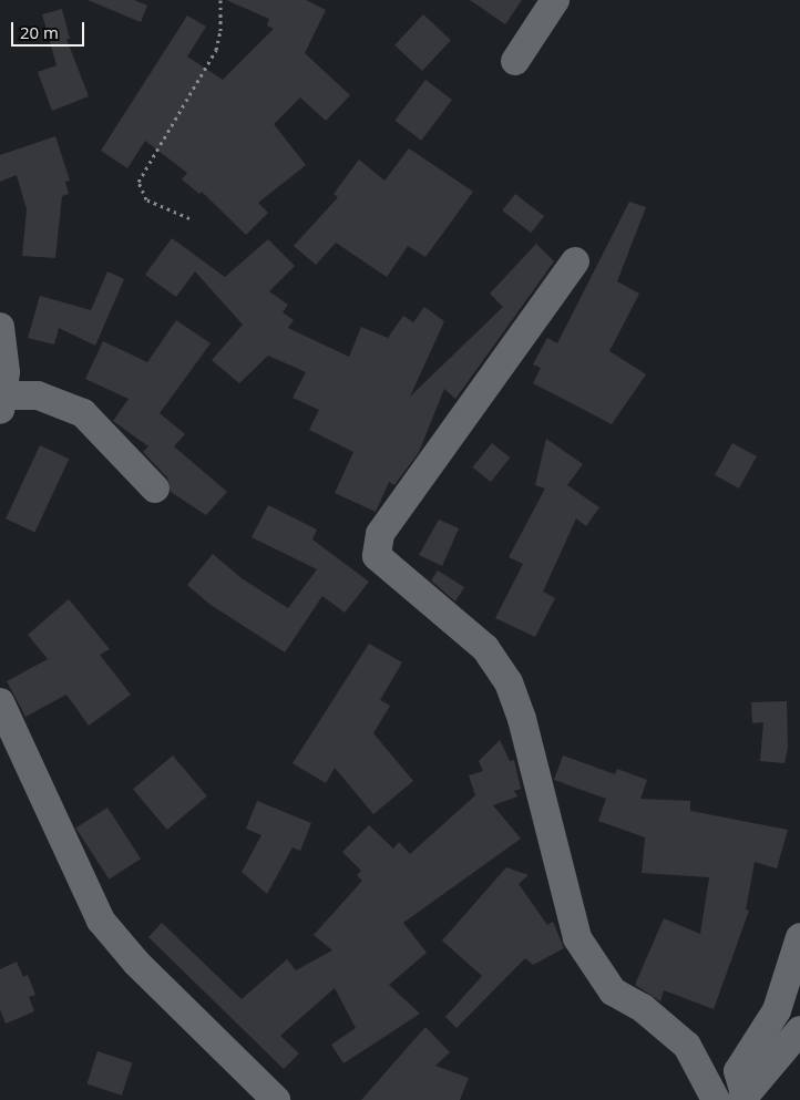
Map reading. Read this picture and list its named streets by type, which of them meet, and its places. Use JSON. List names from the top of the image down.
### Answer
{
  "scale_bar": "20 m"
}
